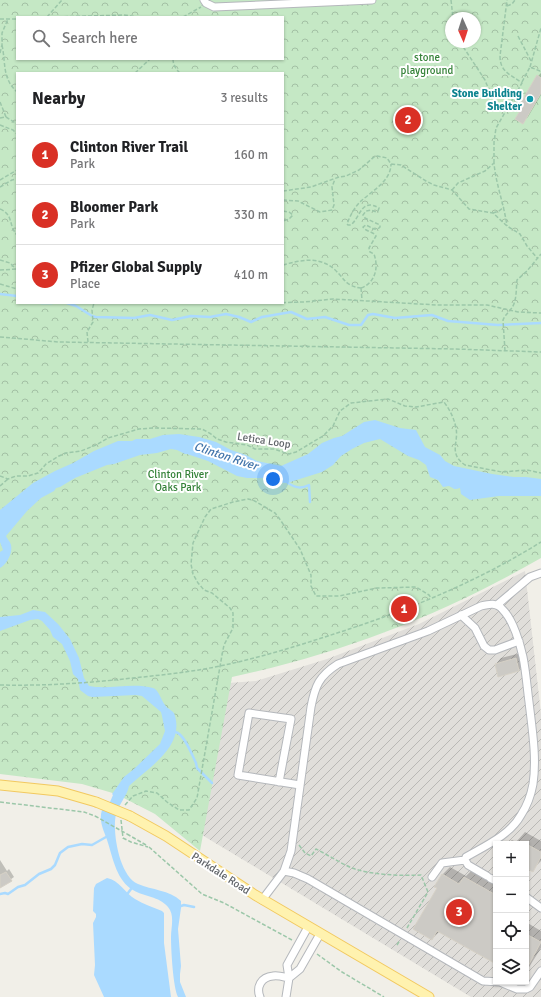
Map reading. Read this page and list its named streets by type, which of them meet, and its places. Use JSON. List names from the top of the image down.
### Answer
{
  "streets": {
    "main road": ["Parkdale Road"],
    "path": ["Letica Loop"]
  },
  "water": ["Clinton River"],
  "parks": ["stone playground", "Clinton River Oaks Park"],
  "places": ["Stone Building Shelter"],
  "north": "bottom",
  "page": {
    "search": "Search here",
    "heading": ["Nearby", "3 results"],
    "pins": ["2", "1", "3"],
    "list": [
      {
        "mark": "1",
        "name": "Clinton River Trail",
        "note": "Park",
        "value": "160 m"
      },
      {
        "mark": "2",
        "name": "Bloomer Park",
        "note": "Park",
        "value": "330 m"
      },
      {
        "mark": "3",
        "name": "Pfizer Global Supply",
        "note": "Place",
        "value": "410 m"
      }
    ],
    "map_buttons": ["+", "−"]
  }
}
